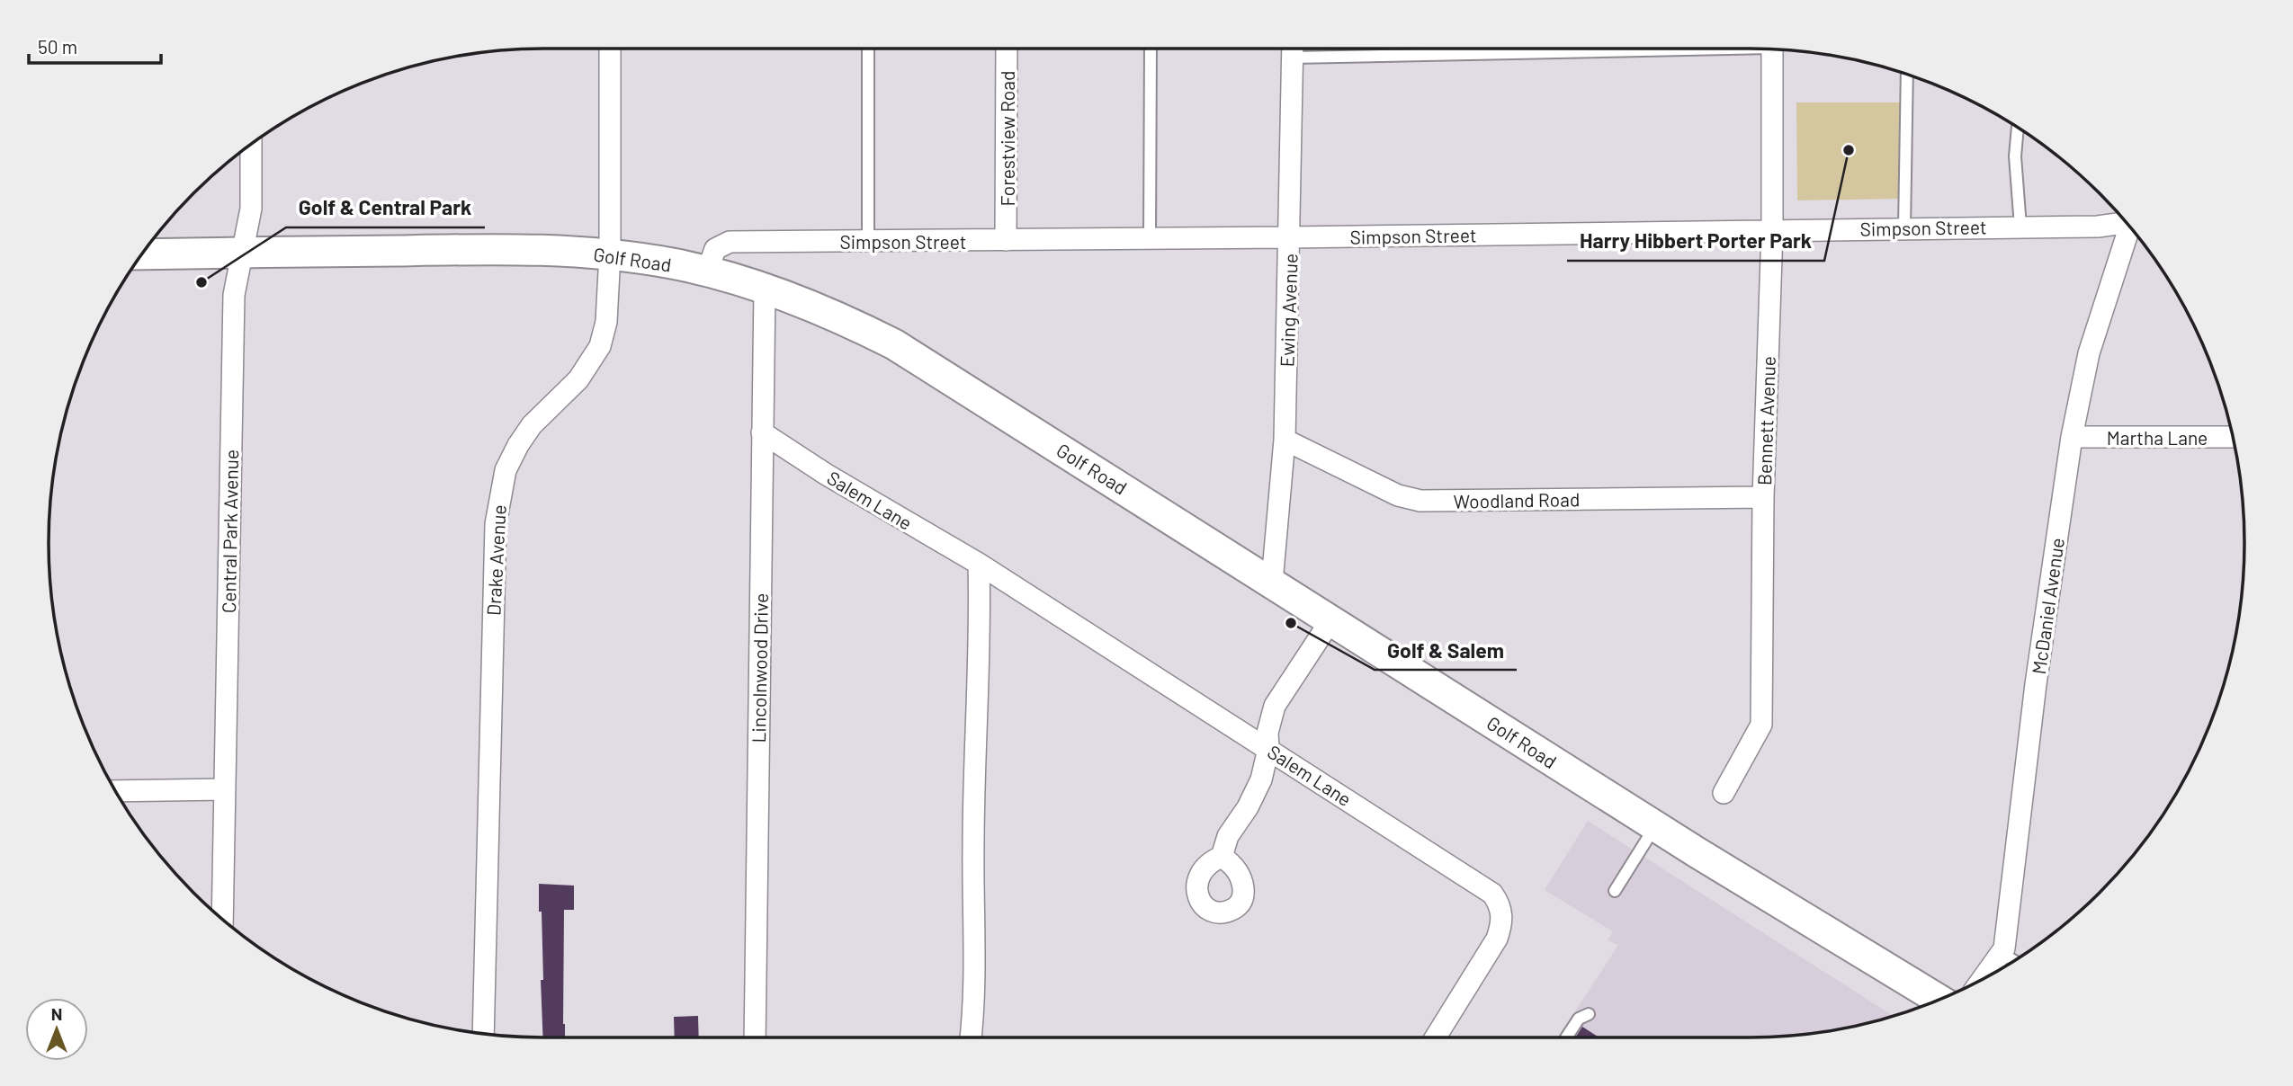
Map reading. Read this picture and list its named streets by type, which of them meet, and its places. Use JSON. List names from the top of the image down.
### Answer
{
  "streets": {
    "main road": ["Golf Road"],
    "street": [
      "Forestview Road",
      "Simpson Street",
      "Ewing Avenue",
      "Bennett Avenue",
      "Martha Lane",
      "Salem Lane",
      "Woodland Road",
      "Central Park Avenue",
      "Drake Avenue",
      "McDaniel Avenue",
      "Lincolnwood Drive"
    ]
  },
  "crossings": [
    ["Forestview Road", "Simpson Street"],
    ["Simpson Street", "Golf Road"],
    ["Simpson Street", "Ewing Avenue"],
    ["Simpson Street", "Bennett Avenue"],
    ["Golf Road", "Ewing Avenue"],
    ["Golf Road", "Central Park Avenue"],
    ["Golf Road", "Drake Avenue"],
    ["Golf Road", "Lincolnwood Drive"],
    ["Ewing Avenue", "Woodland Road"],
    ["Bennett Avenue", "Woodland Road"],
    ["Martha Lane", "McDaniel Avenue"],
    ["Salem Lane", "Lincolnwood Drive"]
  ],
  "places": ["Harry Hibbert Porter Park", "Golf & Central Park", "Golf & Salem"],
  "scale_bar": "50 m",
  "north": "top"
}
